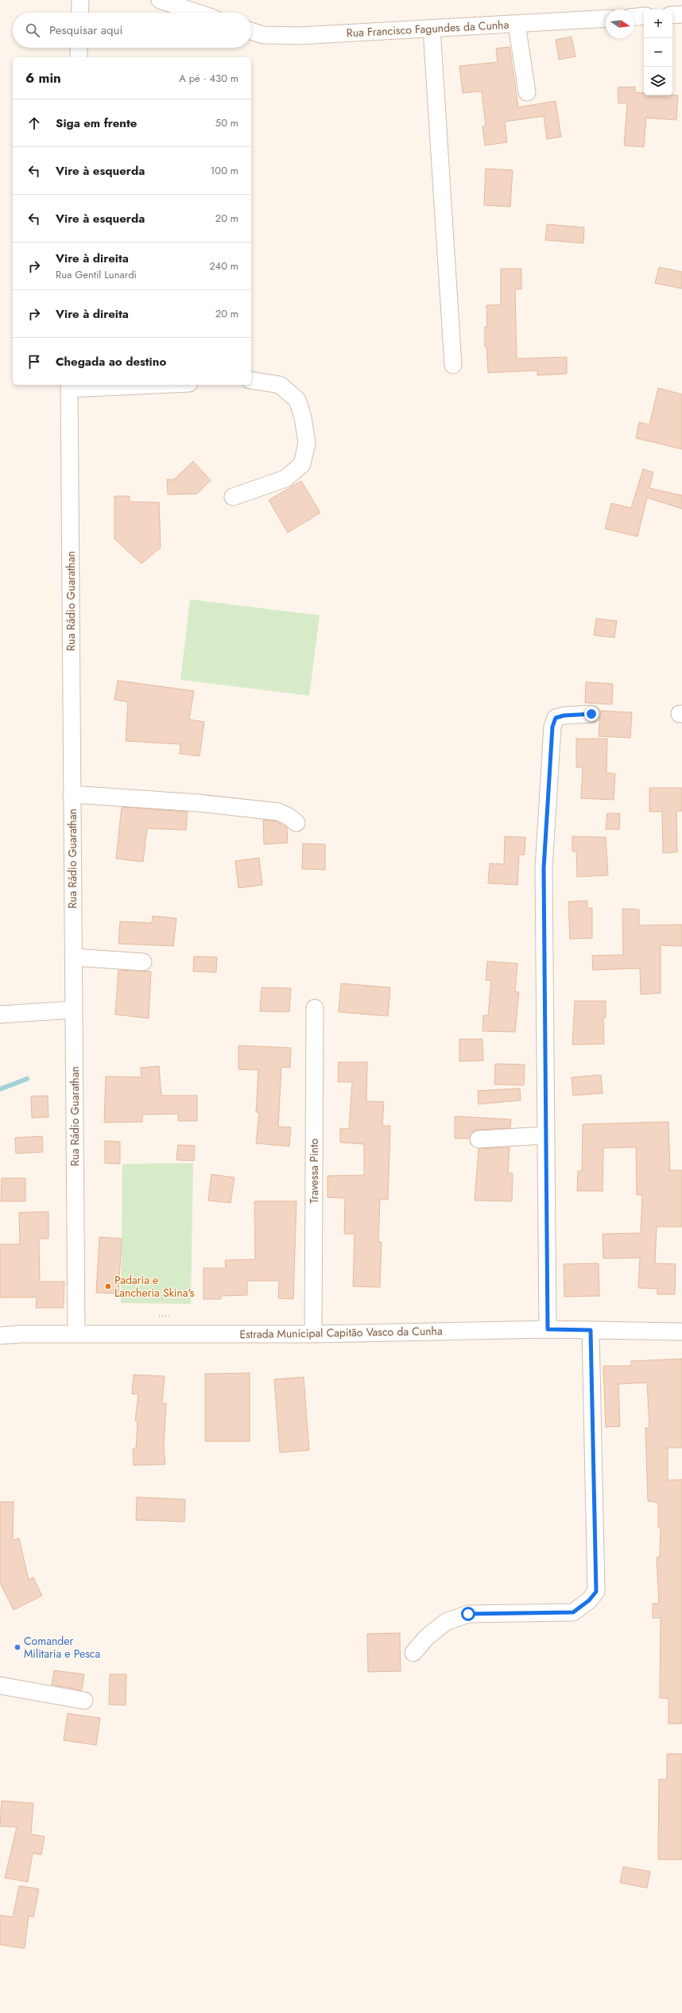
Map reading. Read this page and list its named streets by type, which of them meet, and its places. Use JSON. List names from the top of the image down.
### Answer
{
  "streets": {
    "street": [
      "Rua Francisco Fagundes da Cunha",
      "Rua Rádio Guarathan",
      "Travessa Pinto",
      "Estrada Municipal Capitão Vasco da Cunha"
    ]
  },
  "crossings": [
    ["Rua Rádio Guarathan", "Estrada Municipal Capitão Vasco da Cunha"],
    ["Travessa Pinto", "Estrada Municipal Capitão Vasco da Cunha"]
  ],
  "places": ["Padaria e Lancheria Skina's", "Comander Militaria e Pesca"],
  "north": "right",
  "page": {
    "map_buttons": ["+", "−"],
    "search": "Pesquisar aqui",
    "heading": ["6 min", "A pé · 430 m"],
    "list": [
      ["Siga em frente", "50 m"],
      ["Vire à esquerda", "100 m"],
      ["Vire à esquerda", "20 m"],
      ["Vire à direita", "Rua Gentil Lunardi", "240 m"],
      ["Vire à direita", "20 m"],
      "Chegada ao destino"
    ]
  }
}
